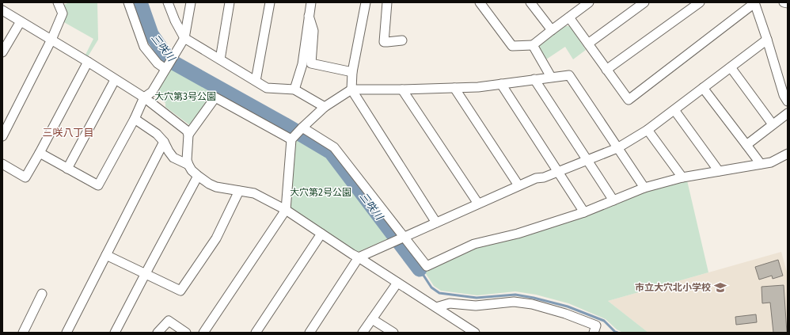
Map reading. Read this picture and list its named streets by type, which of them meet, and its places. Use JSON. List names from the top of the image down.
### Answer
{
  "districts": ["三咲八丁目"],
  "water": ["三咲川"],
  "parks": ["大穴第3号公園", "大穴第2号公園"],
  "places": {
    "school or university": ["市立大穴北小学校"]
  }
}
